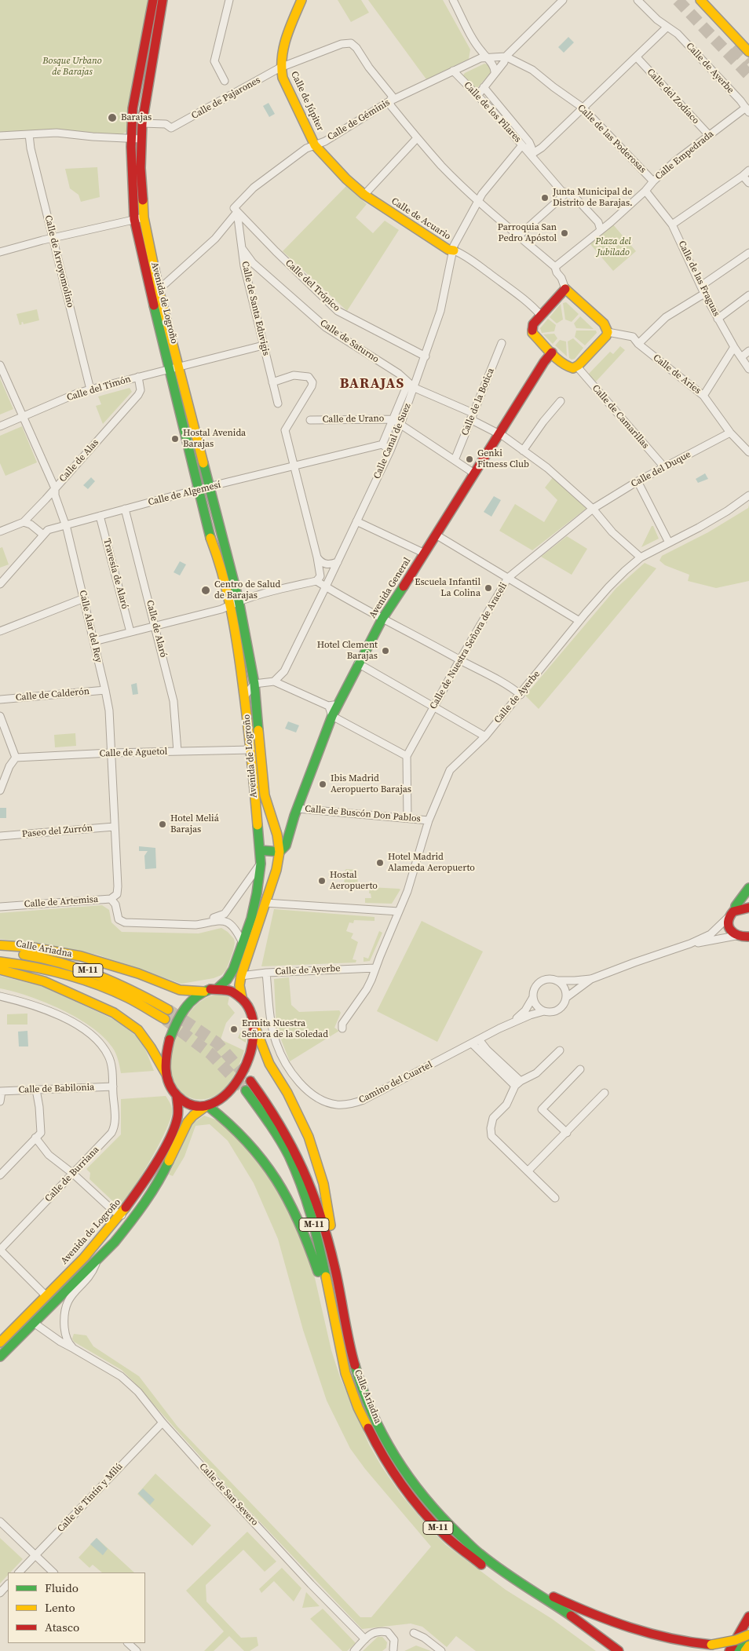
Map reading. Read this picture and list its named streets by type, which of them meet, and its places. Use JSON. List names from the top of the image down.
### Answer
{
  "streets": {
    "main road": [
      "Calle de Júpiter",
      "Calle de Acuario",
      "Avenida de Logroño",
      "Avenida General",
      "Calle Ariadna",
      "M-11"
    ],
    "street": [
      "Calle de Ayerbe",
      "Calle del Zodíaco",
      "Calle de Pajarones",
      "Calle de los Pilares",
      "Calle de Géminis",
      "Calle de las Poderosas",
      "Calle Empedrada",
      "Calle de Arroyomolino",
      "Calle de las Fraguas",
      "Calle del Trópico",
      "Calle de Santa Eduvigis",
      "Calle de Saturno",
      "Calle de Aries",
      "Calle del Timón",
      "Calle de la Botica",
      "Calle de Camarillas",
      "Calle de Urano",
      "Calle Canal de Suez",
      "Calle de Alas",
      "Calle del Duque",
      "Calle de Algemesí",
      "Travesía de Alaró",
      "Calle Alar del Rey",
      "Calle de Alaró",
      "Calle de Nuestra Señora de Araceli",
      "Calle de Calderón",
      "Calle de Aguetol",
      "Calle de Buscón Don Pablos",
      "Paseo del Zurrón",
      "Calle de Artemisa",
      "Camino del Cuartel",
      "Calle de Babilonia",
      "Calle de Burriana",
      "Calle de San Severo",
      "Calle de Tintín y Milú"
    ]
  },
  "crossings": [
    ["Calle de Ayerbe", "Calle Empedrada"],
    ["Calle de Ayerbe", "Avenida de Logroño"],
    ["Calle de Ayerbe", "Calle de Saturno"],
    ["Calle de Ayerbe", "Calle de Buscón Don Pablos"],
    ["Calle de Ayerbe", "Camino del Cuartel"],
    ["Calle del Zodíaco", "Calle Empedrada"],
    ["Calle de Pajarones", "Calle de Júpiter"],
    ["Calle de Pajarones", "Calle de Géminis"],
    ["Calle de Pajarones", "Avenida de Logroño"],
    ["Calle de Júpiter", "Calle de Géminis"],
    ["Calle de Júpiter", "Calle de Acuario"],
    ["Calle de los Pilares", "Calle de Géminis"],
    ["Calle de los Pilares", "Calle Empedrada"],
    ["Calle de los Pilares", "Calle Canal de Suez"],
    ["Calle de Géminis", "Calle de las Poderosas"],
    ["Calle de Géminis", "Calle de Acuario"],
    ["Calle de Géminis", "Calle del Trópico"],
    ["Calle de Géminis", "Avenida de Logroño"],
    ["Calle de Géminis", "Calle de Santa Eduvigis"],
    ["Calle de las Poderosas", "Calle Empedrada"],
    ["Calle Empedrada", "Calle de las Fraguas"],
    ["Calle de Acuario", "Calle Canal de Suez"],
    ["Calle de Arroyomolino", "Calle del Timón"],
    ["Calle del Trópico", "Calle de Santa Eduvigis"],
    ["Calle del Trópico", "Calle Canal de Suez"],
    ["Avenida de Logroño", "Calle del Timón"],
    ["Avenida de Logroño", "Calle de Algemesí"],
    ["Avenida de Logroño", "Avenida General"],
    ["Avenida de Logroño", "Calle de Aguetol"],
    ["Avenida de Logroño", "Calle de Artemisa"],
    ["Calle de Santa Eduvigis", "Calle de Saturno"],
    ["Calle de Santa Eduvigis", "Calle del Timón"],
    ["Calle de Saturno", "Calle de la Botica"],
    ["Calle de Saturno", "Calle Canal de Suez"],
    ["Calle de Saturno", "Calle del Duque"],
    ["Calle de Saturno", "Avenida General"],
    ["Calle de Saturno", "Calle de Nuestra Señora de Araceli"],
    ["Calle de Aries", "Calle del Duque"],
    ["Calle del Timón", "Calle de Alas"],
    ["Calle del Timón", "Calle Alar del Rey"],
    ["Calle de la Botica", "Calle de Urano"],
    ["Calle de Camarillas", "Calle del Duque"],
    ["Calle de Urano", "Calle Canal de Suez"],
    ["Calle de Urano", "Avenida General"],
    ["Calle de Alas", "Calle Alar del Rey"],
    ["Calle del Duque", "Calle de Nuestra Señora de Araceli"],
    ["Calle de Algemesí", "Travesía de Alaró"],
    ["Calle de Algemesí", "Calle Alar del Rey"],
    ["Calle de Algemesí", "Calle de Alaró"],
    ["Avenida General", "Calle de Buscón Don Pablos"],
    ["Calle Alar del Rey", "Calle de Calderón"],
    ["Calle Alar del Rey", "Calle de Aguetol"],
    ["Calle Alar del Rey", "Paseo del Zurrón"],
    ["Calle Alar del Rey", "Calle de Artemisa"],
    ["Calle de Alaró", "Calle de Aguetol"],
    ["Calle de Nuestra Señora de Araceli", "Calle de Buscón Don Pablos"],
    ["Calle de Babilonia", "Calle de Burriana"],
    ["Calle de San Severo", "Calle de Tintín y Milú"]
  ],
  "districts": ["BARAJAS"],
  "parks": ["Bosque Urbano de Barajas", "Plaza del Jubilado"],
  "places": [
    "Barajas",
    "Junta Municipal de Distrito de Barajas.",
    "Parroquia San Pedro Apóstol",
    "Hostal Avenida Barajas",
    "Genki Fitness Club",
    "Escuela Infantil La Colina",
    "Centro de Salud de Barajas",
    "Hotel Clement Barajas",
    "Ibis Madrid Aeropuerto Barajas",
    "Hotel Meliá Barajas",
    "Hotel Madrid Alameda Aeropuerto",
    "Hostal Aeropuerto",
    "Ermita Nuestra Señora de la Soledad"
  ],
  "legend": ["Fluido", "Lento", "Atasco"]
}
